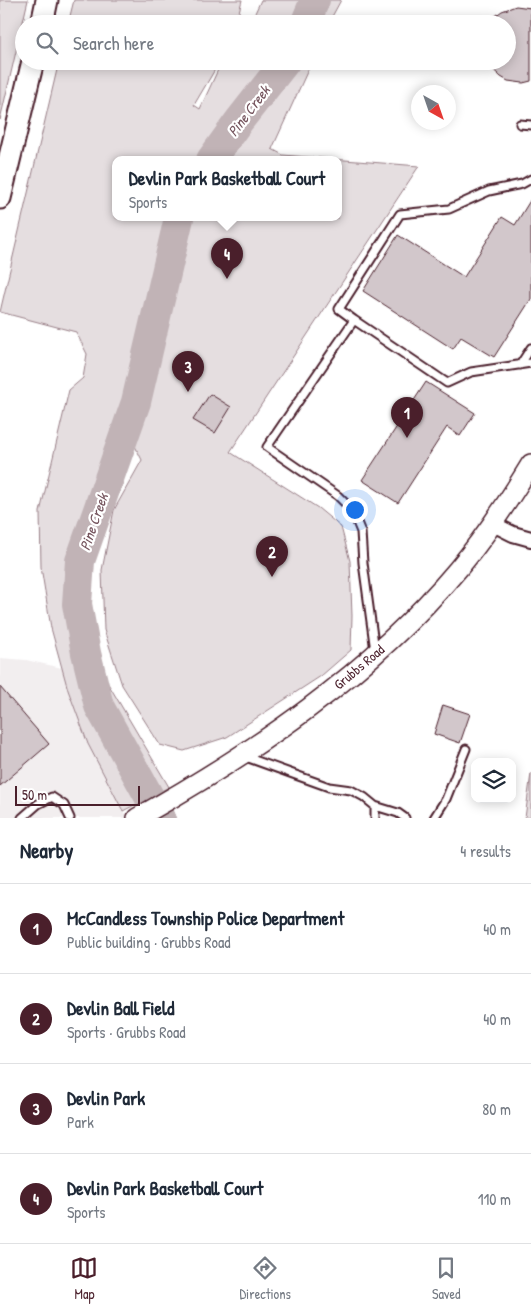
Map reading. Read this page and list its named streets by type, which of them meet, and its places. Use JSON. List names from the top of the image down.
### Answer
{
  "streets": {
    "street": ["Grubbs Road"]
  },
  "water": ["Pine Creek"],
  "scale_bar": "50 m",
  "north": "bottom right",
  "page": {
    "search": "Search here",
    "popup": ["Devlin Park Basketball Court", "Sports"],
    "pins": [
      "4",
      "3",
      "1",
      "2"
    ],
    "scale": "50 m",
    "heading": ["Nearby", "4 results"],
    "list": [
      {
        "mark": "1",
        "name": "McCandless Township Police Department",
        "note": "Public building · Grubbs Road",
        "value": "40 m"
      },
      {
        "mark": "2",
        "name": "Devlin Ball Field",
        "note": "Sports · Grubbs Road",
        "value": "40 m"
      },
      {
        "mark": "3",
        "name": "Devlin Park",
        "note": "Park",
        "value": "80 m"
      },
      {
        "mark": "4",
        "name": "Devlin Park Basketball Court",
        "note": "Sports",
        "value": "110 m"
      }
    ],
    "nav": ["Map", "Directions", "Saved"]
  }
}
